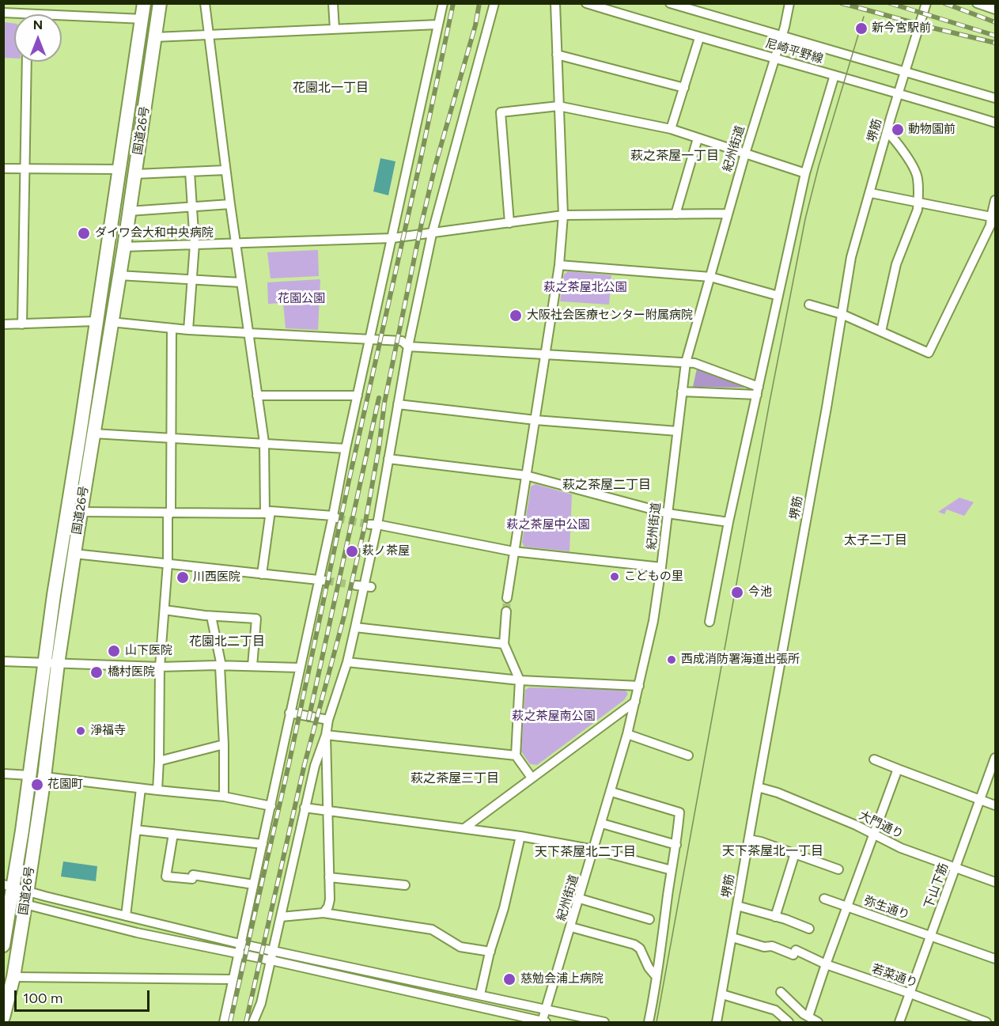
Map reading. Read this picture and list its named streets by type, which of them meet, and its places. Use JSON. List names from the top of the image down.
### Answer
{
  "streets": {
    "highway": ["国道26号"],
    "street": [
      "尼崎平野線",
      "堺筋",
      "紀州街道",
      "大門通り",
      "下山下筋",
      "弥生通り",
      "若菜通り"
    ]
  },
  "crossings": [
    ["尼崎平野線", "堺筋"],
    ["尼崎平野線", "紀州街道"],
    ["堺筋", "大門通り"],
    ["堺筋", "若菜通り"],
    ["大門通り", "下山下筋"],
    ["下山下筋", "弥生通り"],
    ["下山下筋", "若菜通り"]
  ],
  "districts": [
    "花園北一丁目",
    "萩之茶屋一丁目",
    "萩之茶屋二丁目",
    "太子二丁目",
    "花園北二丁目",
    "萩之茶屋三丁目",
    "天下茶屋北一丁目",
    "天下茶屋北二丁目"
  ],
  "parks": [
    "萩之茶屋北公園",
    "花園公園",
    "萩之茶屋中公園",
    "萩之茶屋南公園"
  ],
  "places": [
    "新今宮駅前",
    "動物園前",
    "ダイワ会大和中央病院",
    "大阪社会医療センター附属病院",
    "萩ノ茶屋",
    "こどもの里",
    "川西医院",
    "今池",
    "山下医院",
    "西成消防署海道出張所",
    "橋村医院",
    "淨福寺",
    "花園町",
    "慈勉会浦上病院"
  ],
  "scale_bar": "100 m",
  "north": "top"
}
